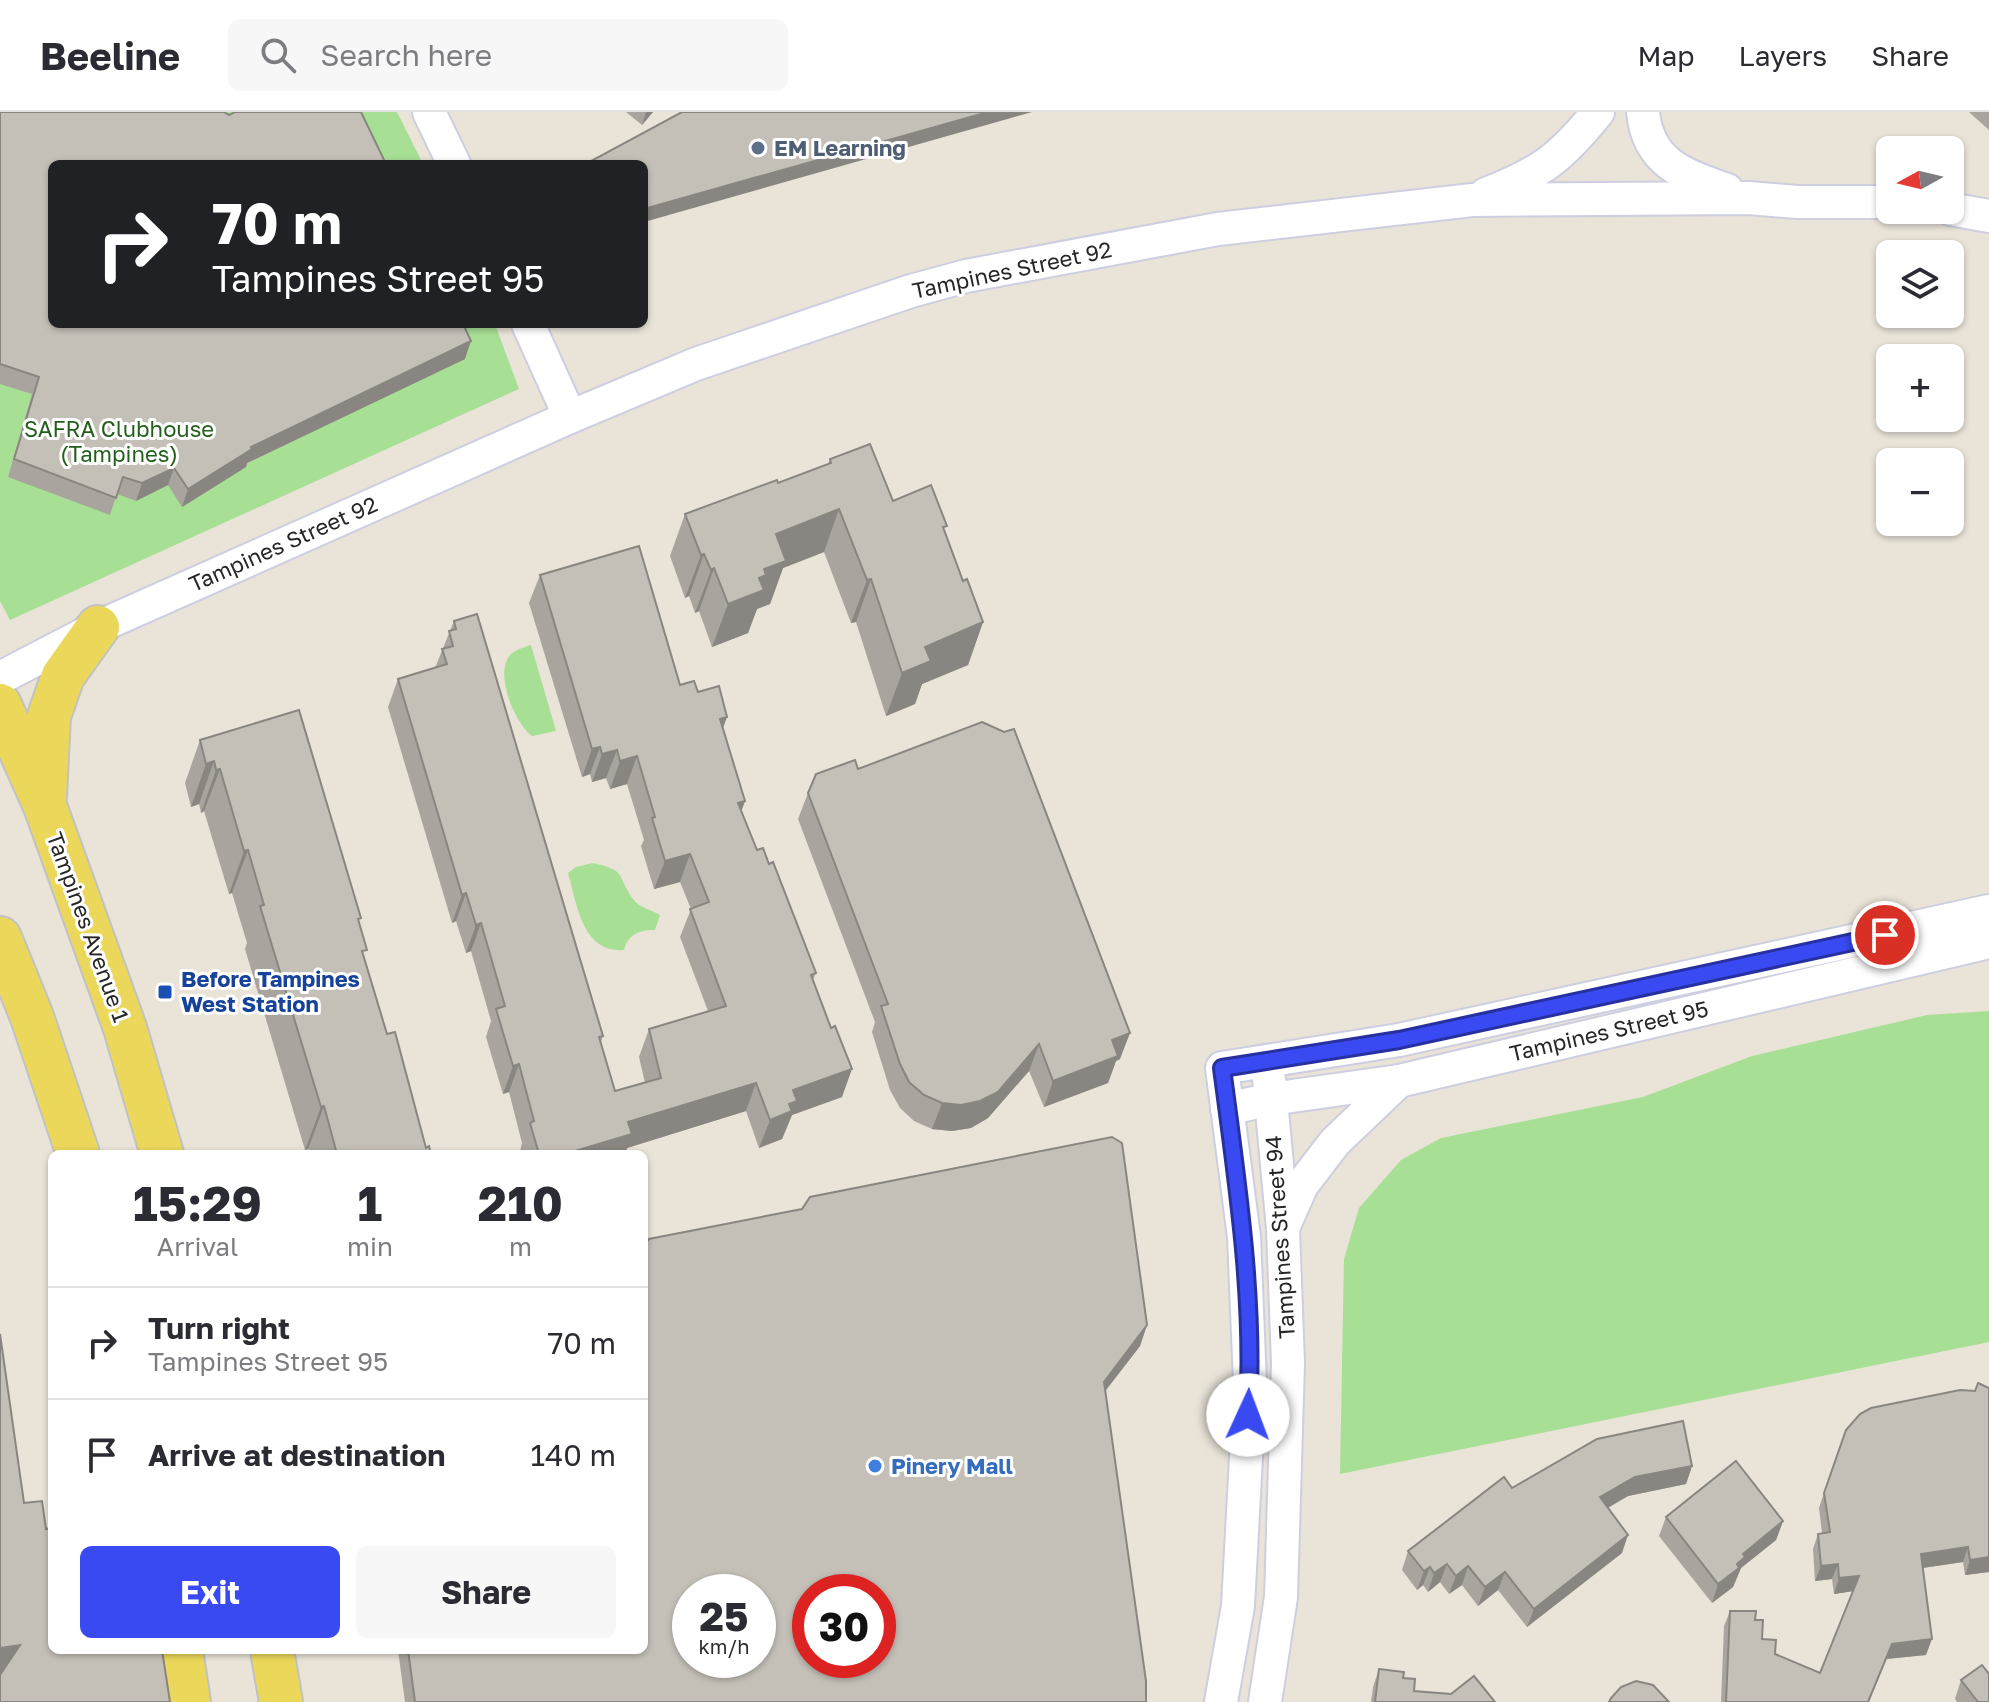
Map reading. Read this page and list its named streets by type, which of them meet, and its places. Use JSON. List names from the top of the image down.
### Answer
{
  "streets": {
    "main road": ["Tampines Avenue 1"],
    "street": ["Tampines Street 92", "Tampines Street 95", "Tampines Street 94"]
  },
  "crossings": [
    ["Tampines Street 95", "Tampines Street 94"]
  ],
  "parks": ["SAFRA Clubhouse (Tampines)"],
  "places": {
    "other": ["EM Learning", "Pinery Mall"],
    "transit": ["Before Tampines West Station"]
  },
  "north": "left",
  "page": {
    "header": "Beeline",
    "search": "Search here",
    "nav": ["Map", "Layers", "Share"],
    "map_buttons": ["+", "−"],
    "turn": ["70 m", "Tampines Street 95"],
    "eta": [
      "15:29",
      "Arrival",
      "1",
      "min",
      "210",
      "m"
    ],
    "list": [
      {
        "name": "Turn right",
        "note": "Tampines Street 95",
        "value": "70 m"
      },
      {
        "name": "Arrive at destination",
        "value": "140 m"
      }
    ],
    "buttons": ["Exit", "Share"],
    "speed": "25 km/h",
    "limit": "30"
  }
}
